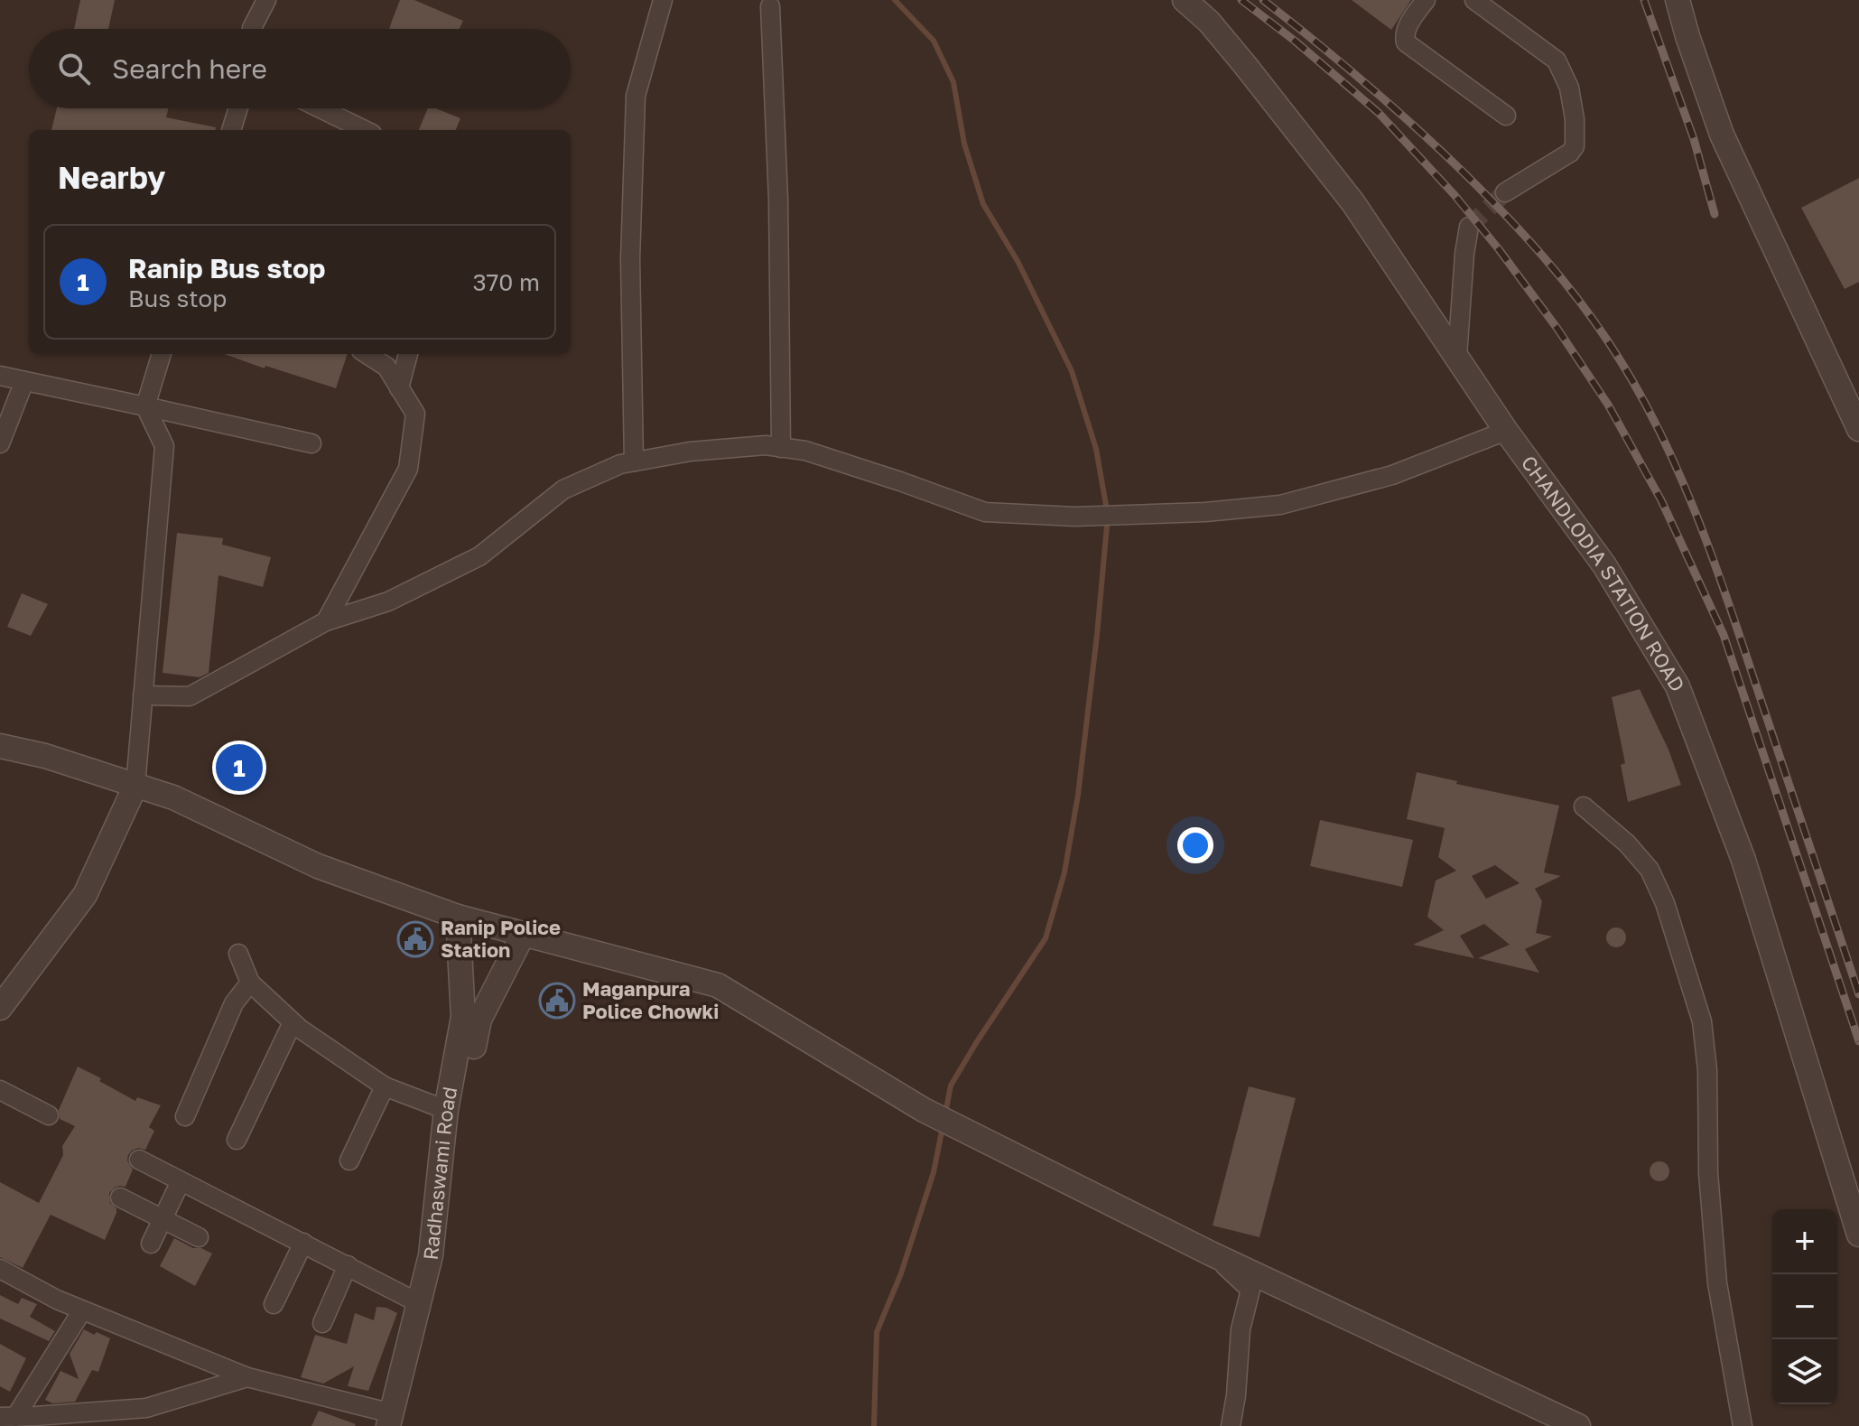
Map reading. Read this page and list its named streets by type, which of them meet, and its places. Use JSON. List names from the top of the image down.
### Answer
{
  "streets": {
    "street": ["CHANDLODIA STATION ROAD", "Radhaswami Road"]
  },
  "places": {
    "public building": ["Ranip Police Station", "Maganpura Police Chowki"]
  },
  "page": {
    "search": "Search here",
    "heading": "Nearby",
    "list": [
      {
        "mark": "1",
        "name": "Ranip Bus stop",
        "note": "Bus stop",
        "value": "370 m"
      }
    ],
    "pins": "1",
    "map_buttons": ["+", "−"]
  }
}
